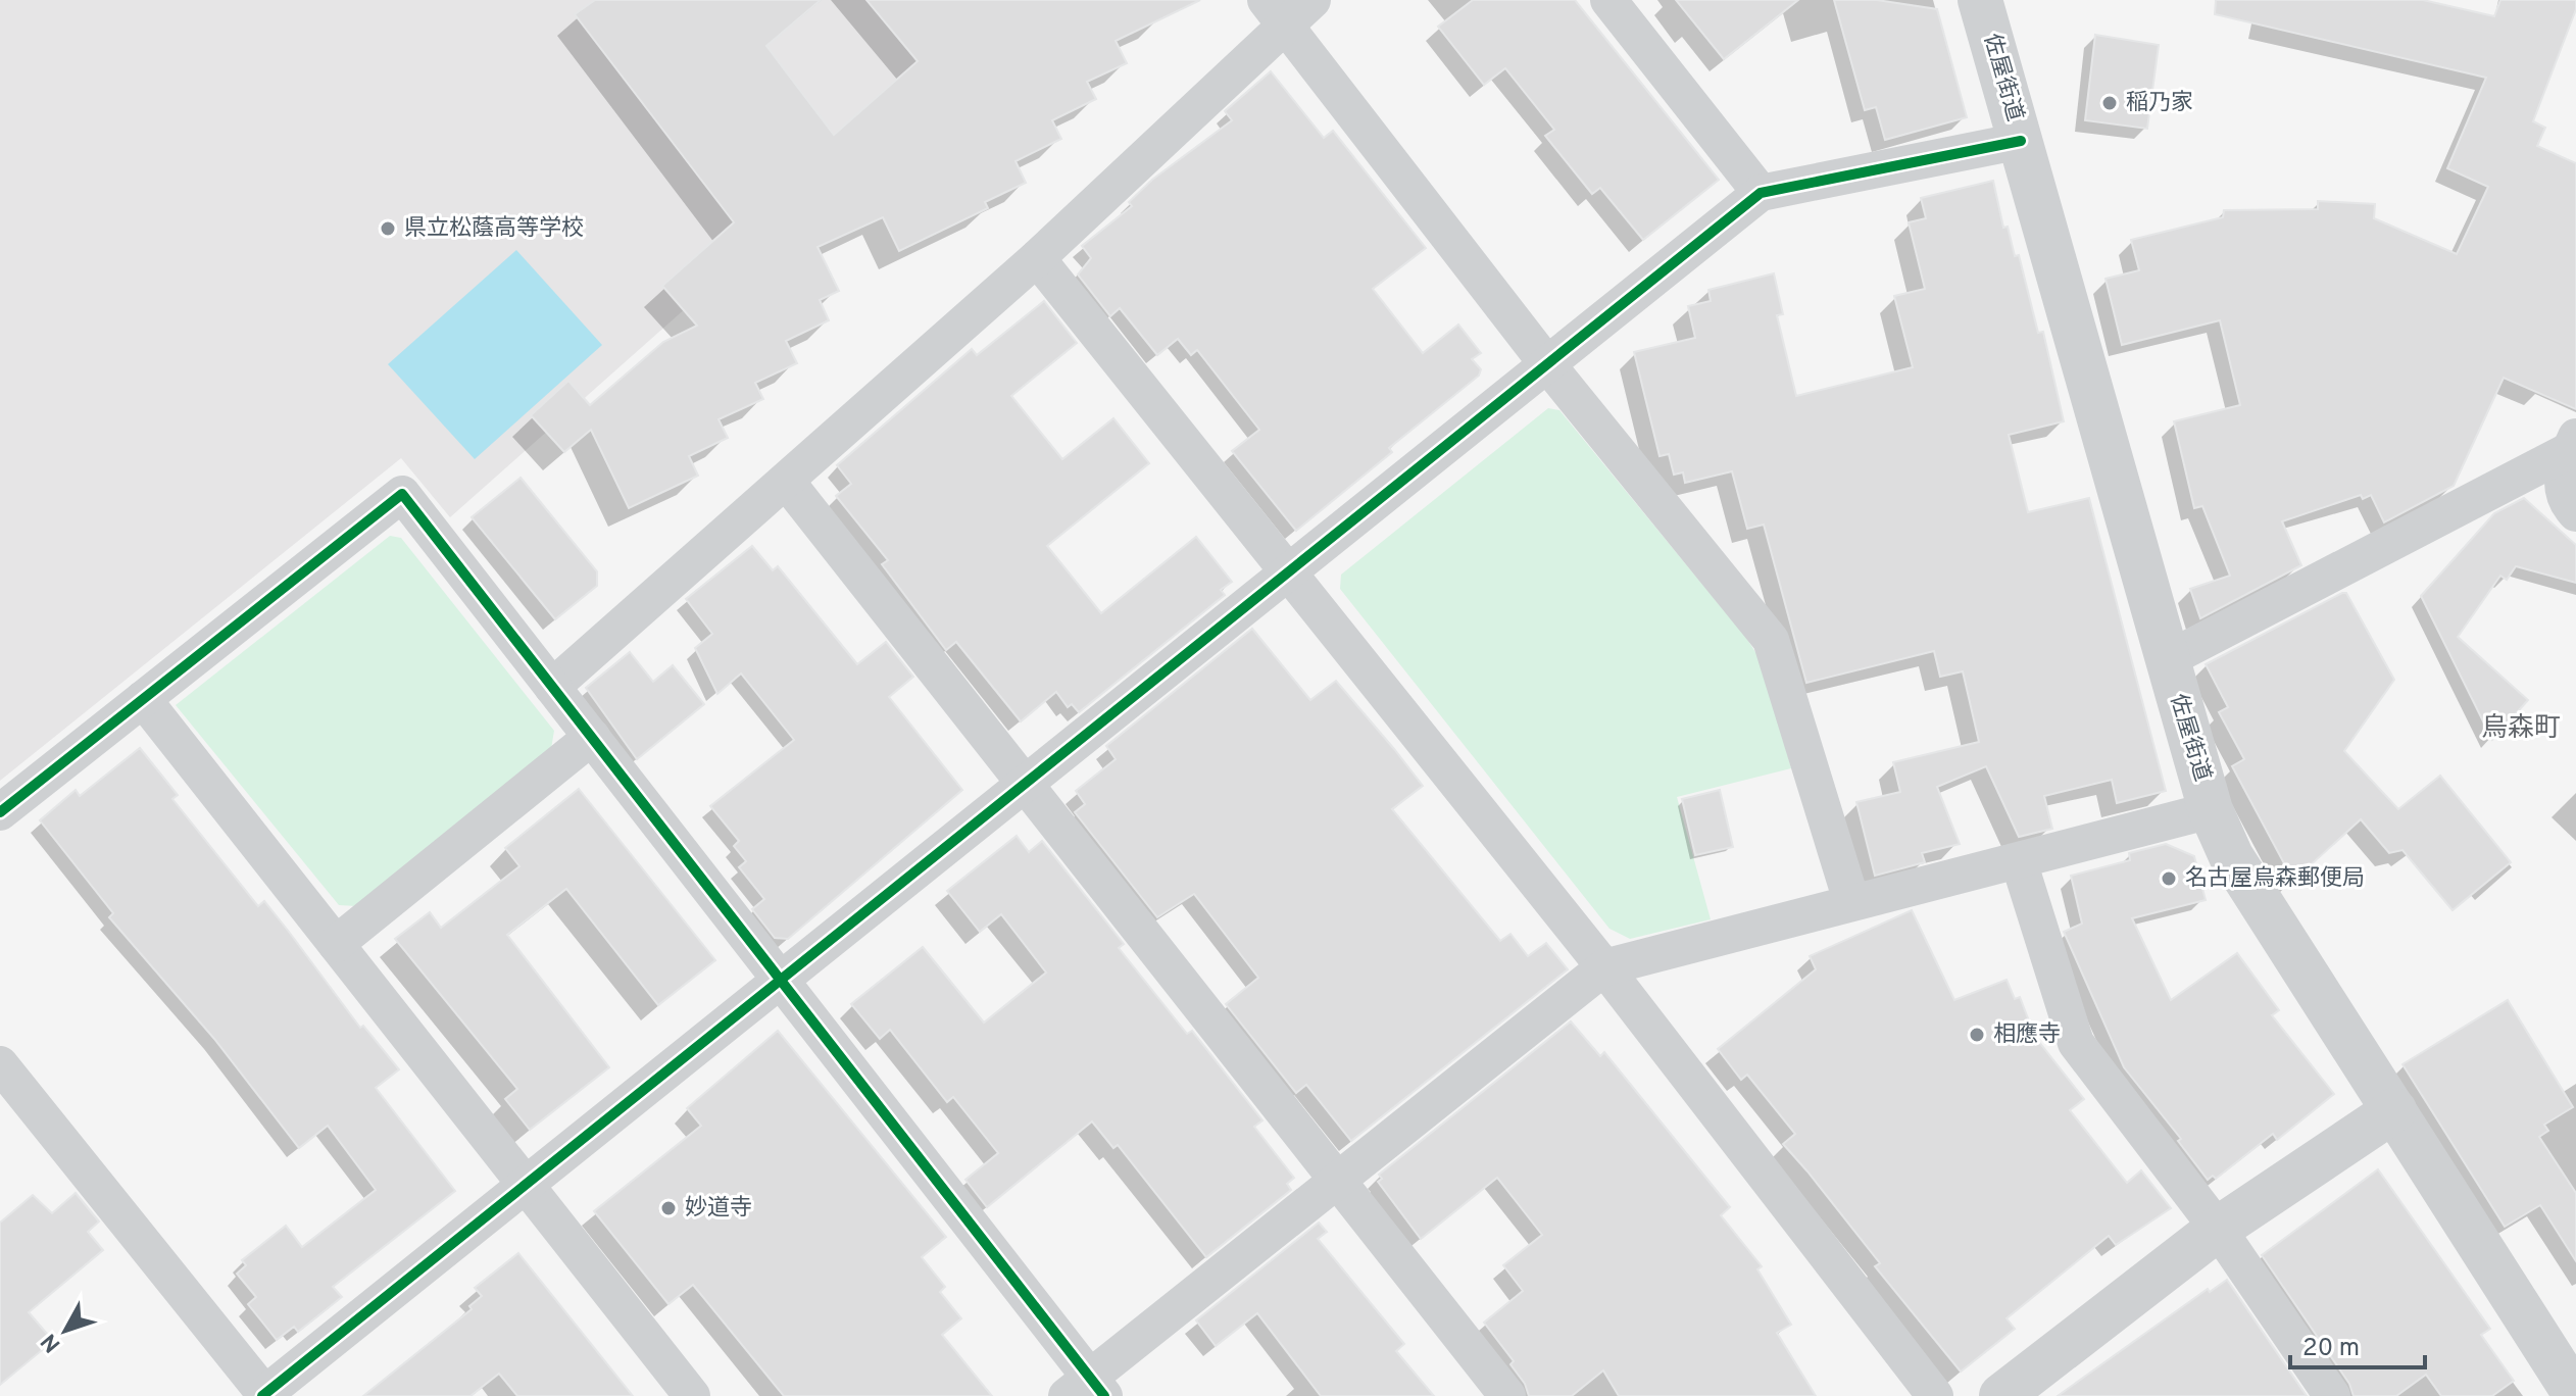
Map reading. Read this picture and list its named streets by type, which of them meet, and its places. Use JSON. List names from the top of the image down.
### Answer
{
  "streets": {
    "street": ["佐屋街道"]
  },
  "districts": ["烏森町"],
  "places": [
    "稲乃家",
    "県立松蔭高等学校",
    "名古屋烏森郵便局",
    "相應寺",
    "妙道寺"
  ],
  "scale_bar": "20 m",
  "north": "bottom left"
}
